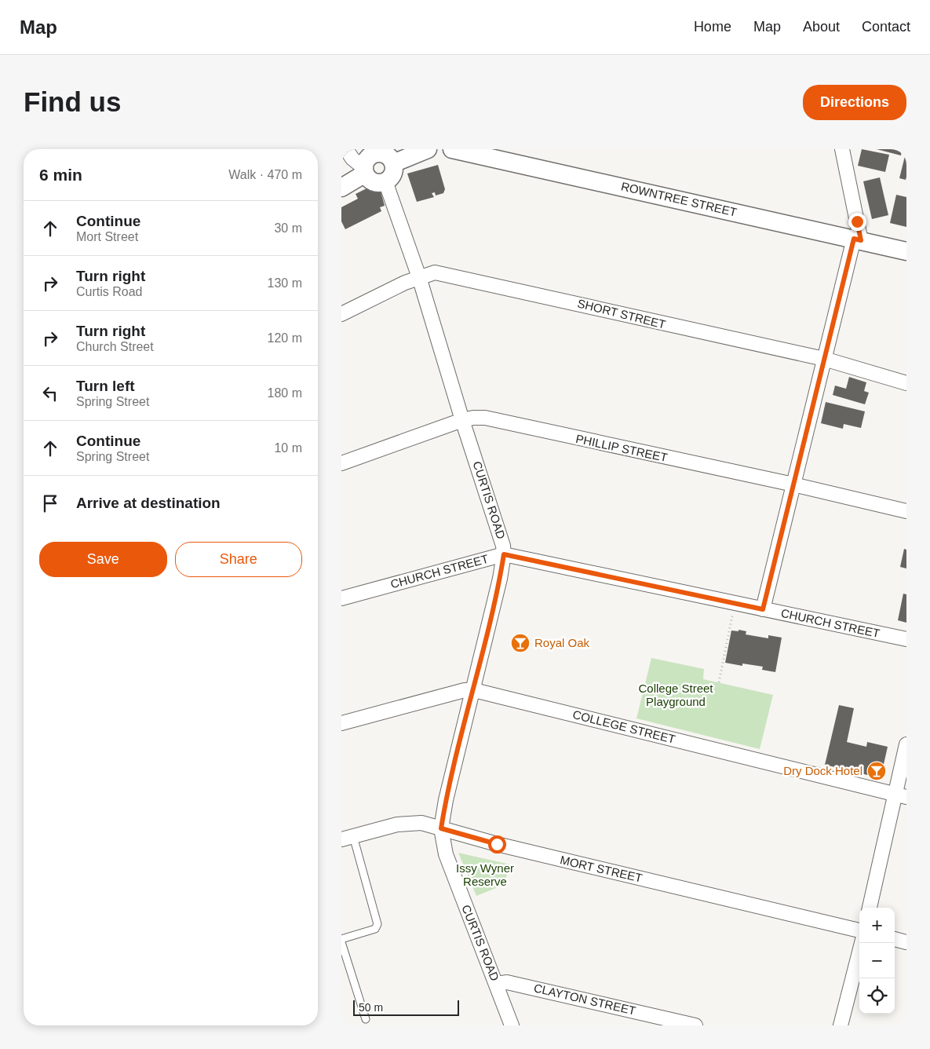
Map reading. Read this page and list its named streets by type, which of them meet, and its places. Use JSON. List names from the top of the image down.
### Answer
{
  "streets": {
    "street": [
      "ROWNTREE STREET",
      "SHORT STREET",
      "PHILLIP STREET",
      "CURTIS ROAD",
      "CHURCH STREET",
      "COLLEGE STREET",
      "MORT STREET",
      "CLAYTON STREET"
    ]
  },
  "crossings": [
    ["SHORT STREET", "CURTIS ROAD"],
    ["PHILLIP STREET", "CURTIS ROAD"],
    ["CURTIS ROAD", "CHURCH STREET"],
    ["CURTIS ROAD", "COLLEGE STREET"],
    ["CURTIS ROAD", "MORT STREET"],
    ["CURTIS ROAD", "CLAYTON STREET"]
  ],
  "parks": ["College Street Playground", "Issy Wyner Reserve"],
  "places": {
    "bar": ["Royal Oak", "Dry Dock Hotel"]
  },
  "scale_bar": "50 m",
  "page": {
    "header": "Map",
    "nav": [
      "Home",
      "Map",
      "About",
      "Contact"
    ],
    "buttons": [
      "Directions",
      ["Save", "Share"]
    ],
    "title": "Find us",
    "heading": ["6 min", "Walk · 470 m"],
    "list": [
      ["Continue", "Mort Street", "30 m"],
      ["Turn right", "Curtis Road", "130 m"],
      ["Turn right", "Church Street", "120 m"],
      ["Turn left", "Spring Street", "180 m"],
      ["Continue", "Spring Street", "10 m"],
      "Arrive at destination"
    ],
    "map_buttons": ["+", "−"],
    "scale": "50 m"
  }
}
